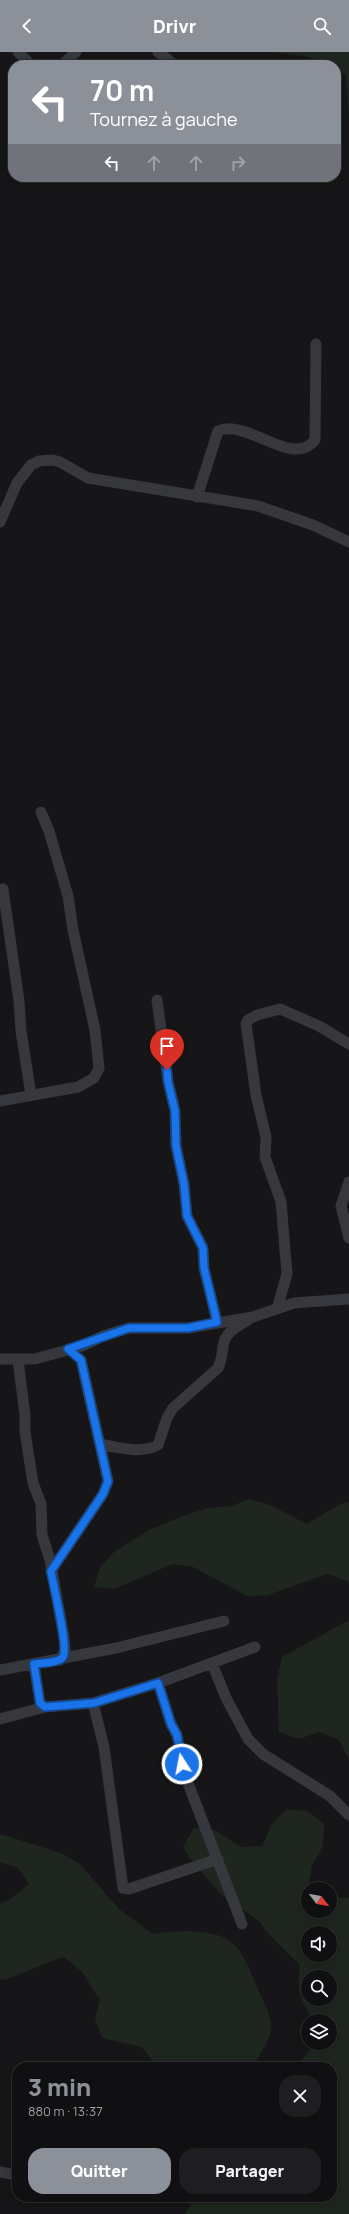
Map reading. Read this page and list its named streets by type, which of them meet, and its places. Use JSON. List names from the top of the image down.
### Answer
{
  "north": "bottom right",
  "page": {
    "header": "Drivr",
    "turn": ["70 m", "Tournez à gauche"],
    "heading": ["3 min", "880 m · 13:37"],
    "buttons": ["Quitter", "Partager"]
  }
}
